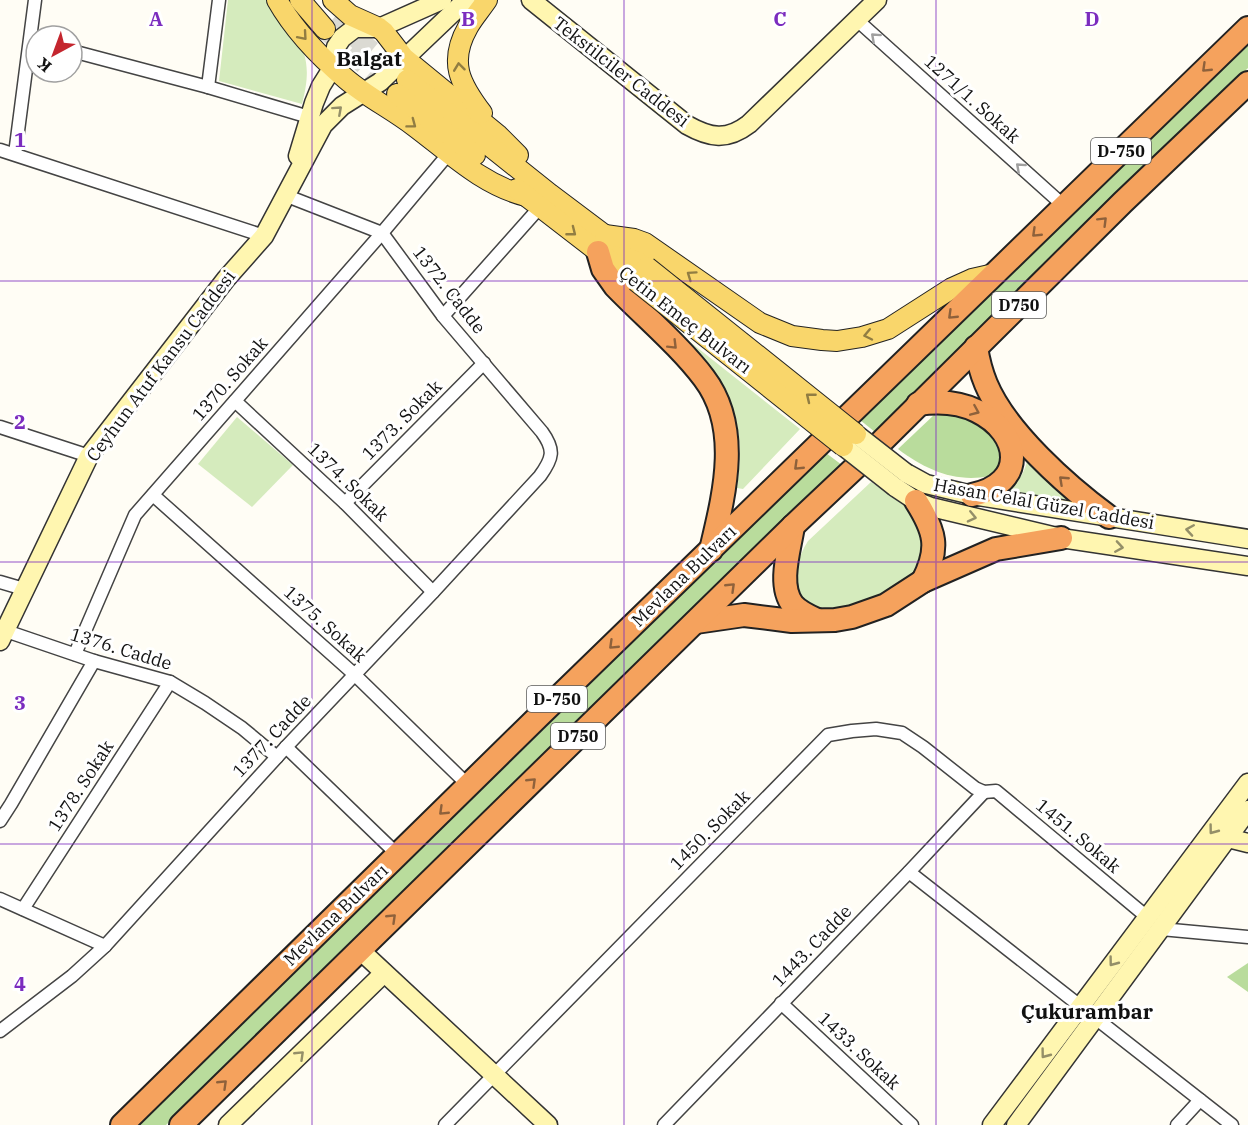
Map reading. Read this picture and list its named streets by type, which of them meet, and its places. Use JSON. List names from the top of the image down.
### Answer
{
  "streets": {
    "highway": ["D-750", "D750", "Mevlana Bulvarı"],
    "main road": [
      "Tekstilciler Caddesi",
      "Çetin Emeç Bulvarı",
      "Ceyhun Atuf Kansu Caddesi",
      "Hasan Celal Güzel Caddesi"
    ],
    "street": [
      "1271/1. Sokak",
      "1372. Cadde",
      "1370. Sokak",
      "1373. Sokak",
      "1374. Sokak",
      "1375. Sokak",
      "1376. Cadde",
      "1377. Cadde",
      "1378. Sokak",
      "1450. Sokak",
      "1451. Sokak",
      "1443. Cadde",
      "1433. Sokak"
    ]
  },
  "crossings": [
    ["Tekstilciler Caddesi", "1271/1. Sokak"],
    ["1271/1. Sokak", "Mevlana Bulvarı"],
    ["1372. Cadde", "1370. Sokak"],
    ["1372. Cadde", "1373. Sokak"],
    ["1372. Cadde", "1377. Cadde"],
    ["Çetin Emeç Bulvarı", "Ceyhun Atuf Kansu Caddesi"],
    ["Çetin Emeç Bulvarı", "1370. Sokak"],
    ["Çetin Emeç Bulvarı", "Hasan Celal Güzel Caddesi"],
    ["Ceyhun Atuf Kansu Caddesi", "1376. Cadde"],
    ["1370. Sokak", "1374. Sokak"],
    ["1370. Sokak", "1375. Sokak"],
    ["1370. Sokak", "1376. Cadde"],
    ["1373. Sokak", "1374. Sokak"],
    ["1374. Sokak", "1377. Cadde"],
    ["Mevlana Bulvarı", "1375. Sokak"],
    ["1375. Sokak", "1377. Cadde"],
    ["1376. Cadde", "1377. Cadde"],
    ["1376. Cadde", "1378. Sokak"],
    ["1450. Sokak", "1451. Sokak"],
    ["1450. Sokak", "1443. Cadde"],
    ["1451. Sokak", "1443. Cadde"],
    ["1443. Cadde", "1433. Sokak"]
  ],
  "one_way": ["1271/1. Sokak"],
  "districts": ["Balgat", "Çukurambar"],
  "north": "bottom left",
  "grid": {
    "columns": [
      "A",
      "B",
      "C",
      "D"
    ],
    "rows": [
      "1",
      "2",
      "3",
      "4"
    ]
  }
}
